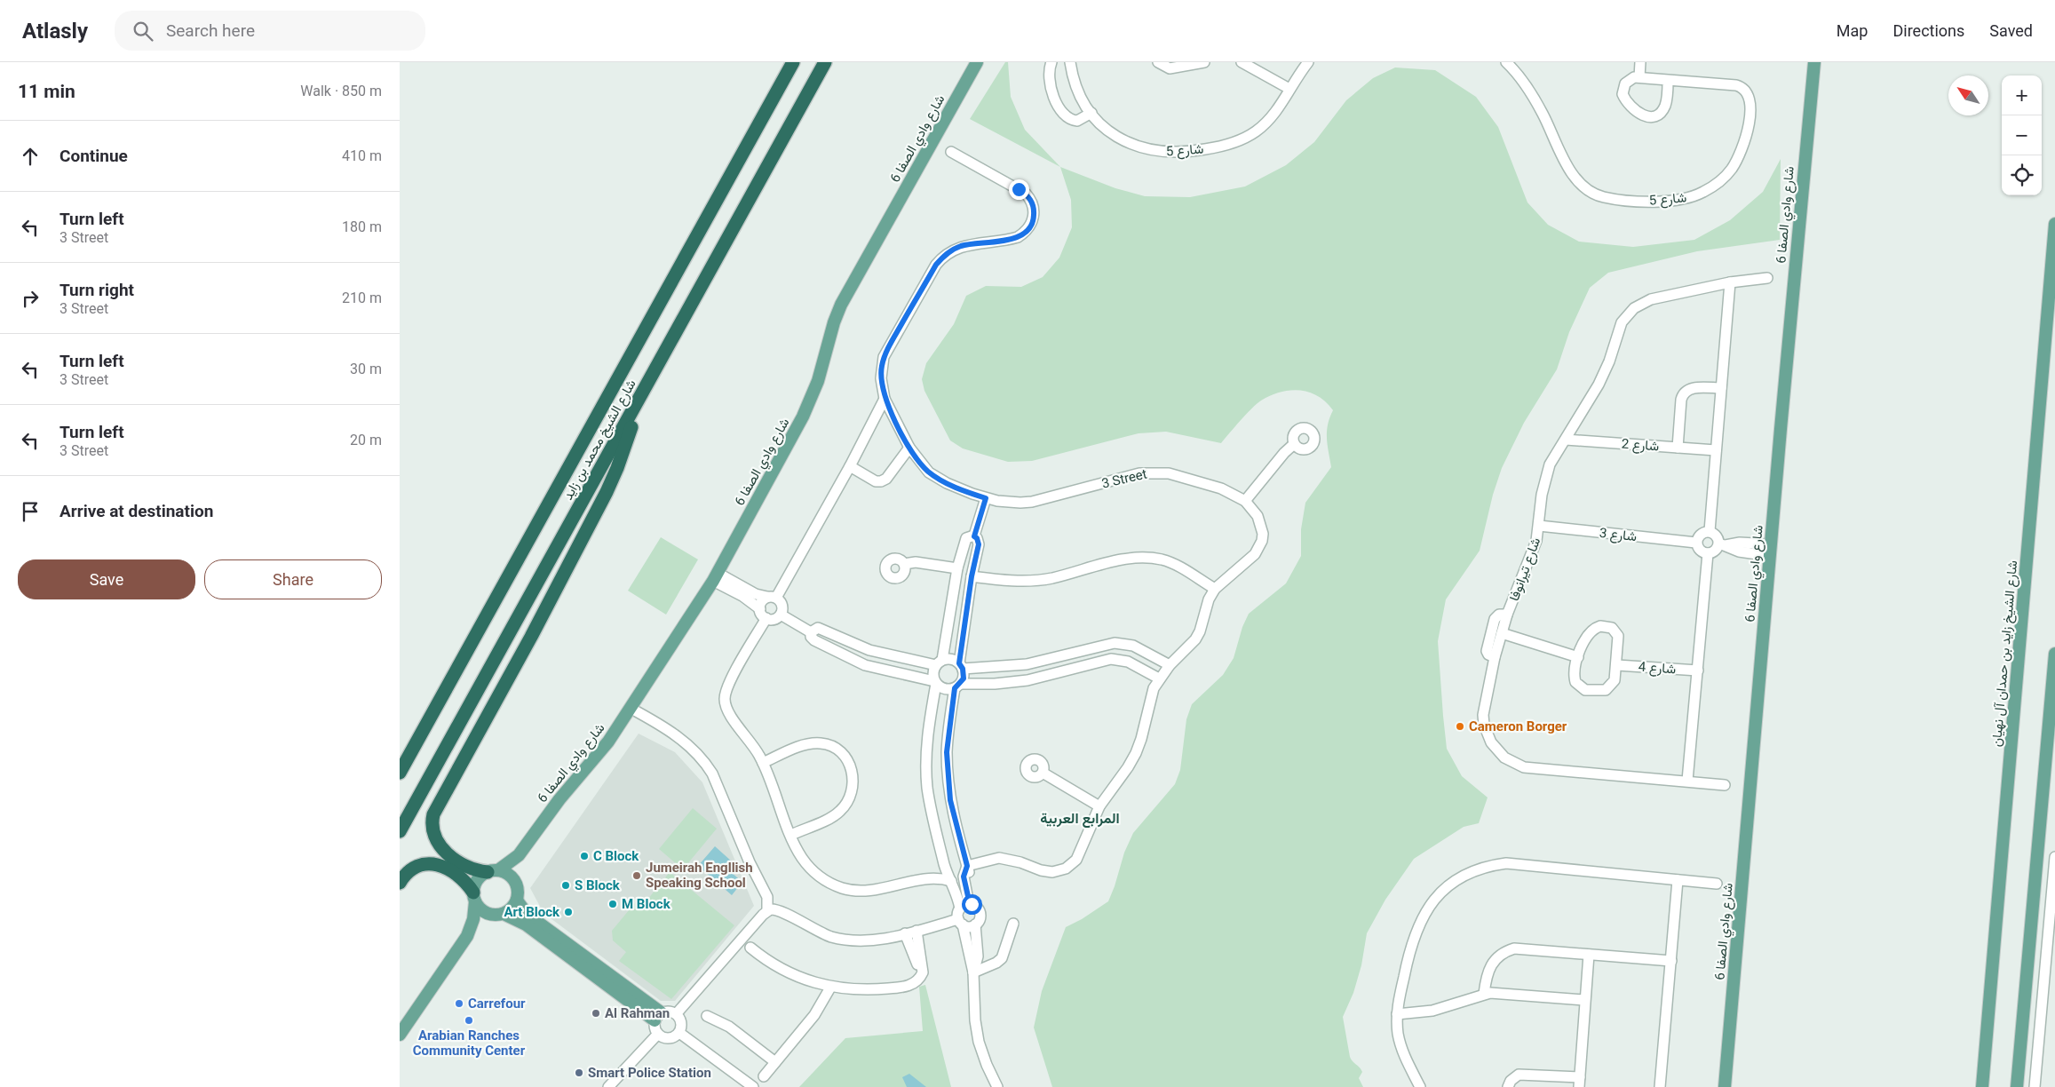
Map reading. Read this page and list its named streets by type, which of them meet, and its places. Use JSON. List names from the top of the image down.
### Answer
{
  "streets": {
    "highway": ["شارع الشيخ محمد بن زايد"],
    "main road": ["شارع وادي الصفا 6", "شارع الشيخ زايد بن حمدان آل نهيان"],
    "street": [
      "شارع 5",
      "شارع 2",
      "3 Street",
      "شارع 3",
      "شارع تيرانوفا",
      "شارع 4"
    ]
  },
  "crossings": [
    ["شارع 2", "شارع تيرانوفا"],
    ["شارع 3", "شارع تيرانوفا"]
  ],
  "districts": ["المرابع العربية"],
  "places": [
    "Cameron Borger",
    "C Block",
    "Jumeirah Engllish Speaking School",
    "S Block",
    "M Block",
    "Art Block",
    "Carrefour",
    "Al Rahman",
    "Arabian Ranches Community Center",
    "Smart Police Station"
  ],
  "north": "top left",
  "page": {
    "header": "Atlasly",
    "search": "Search here",
    "nav": ["Map", "Directions", "Saved"],
    "heading": ["11 min", "Walk · 850 m"],
    "map_buttons": ["+", "−"],
    "list": [
      ["Continue", "410 m"],
      ["Turn left", "3 Street", "180 m"],
      ["Turn right", "3 Street", "210 m"],
      ["Turn left", "3 Street", "30 m"],
      ["Turn left", "3 Street", "20 m"],
      "Arrive at destination"
    ],
    "buttons": ["Save", "Share"]
  }
}
